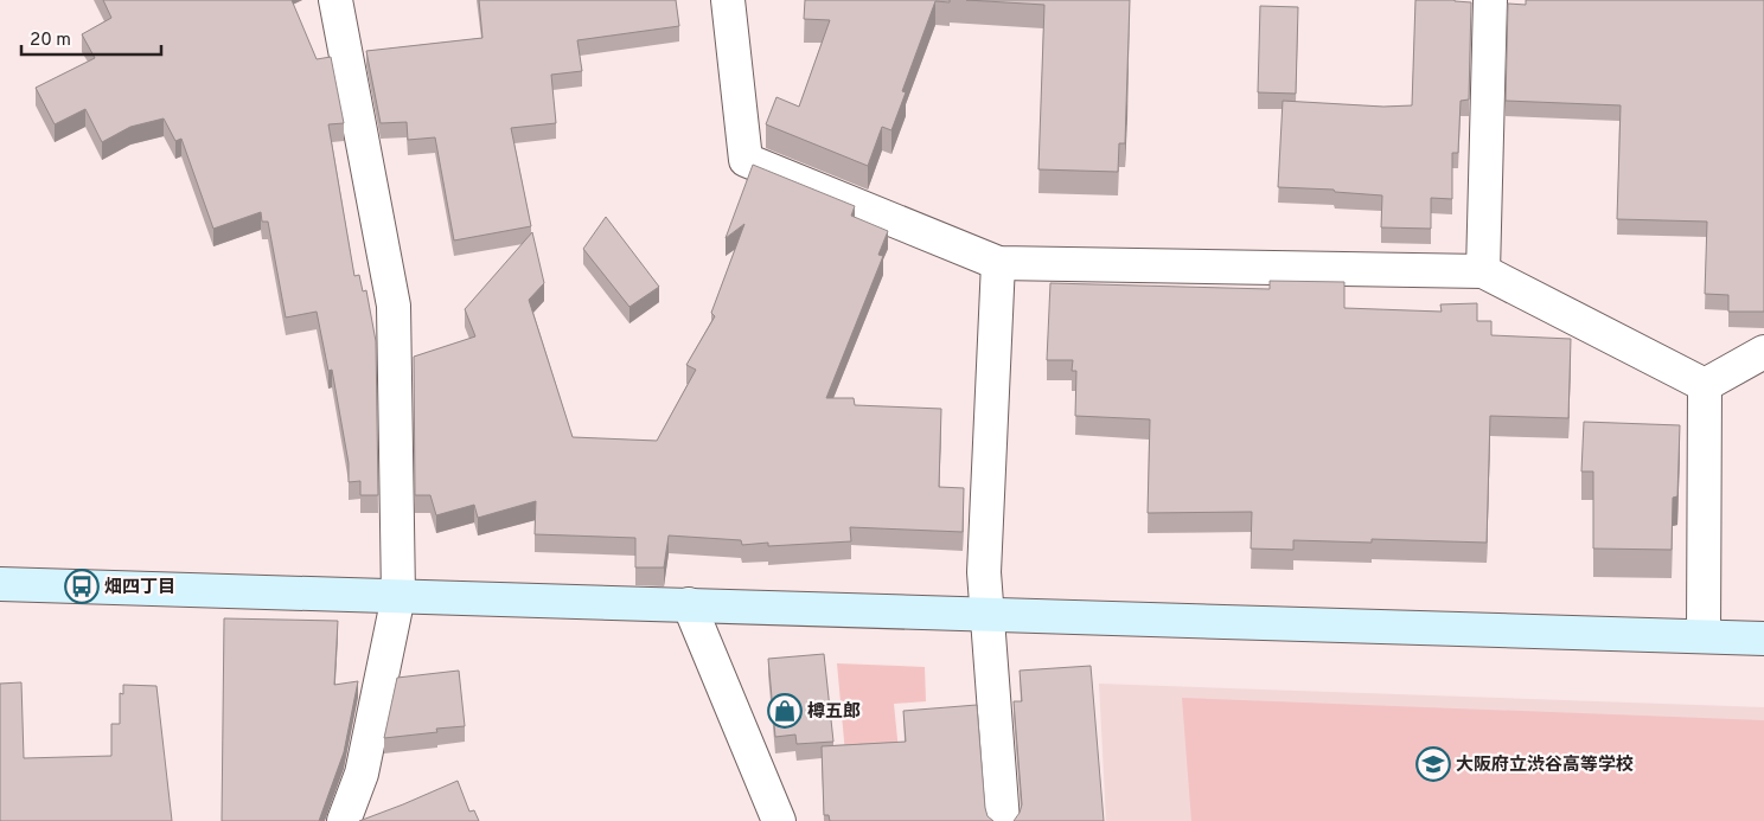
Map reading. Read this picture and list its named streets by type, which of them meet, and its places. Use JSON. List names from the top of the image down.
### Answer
{
  "places": {
    "bus stop": ["畑四丁目"],
    "shop": ["樽五郎"],
    "school or university": ["大阪府立渋谷高等学校"]
  },
  "scale_bar": "20 m"
}
